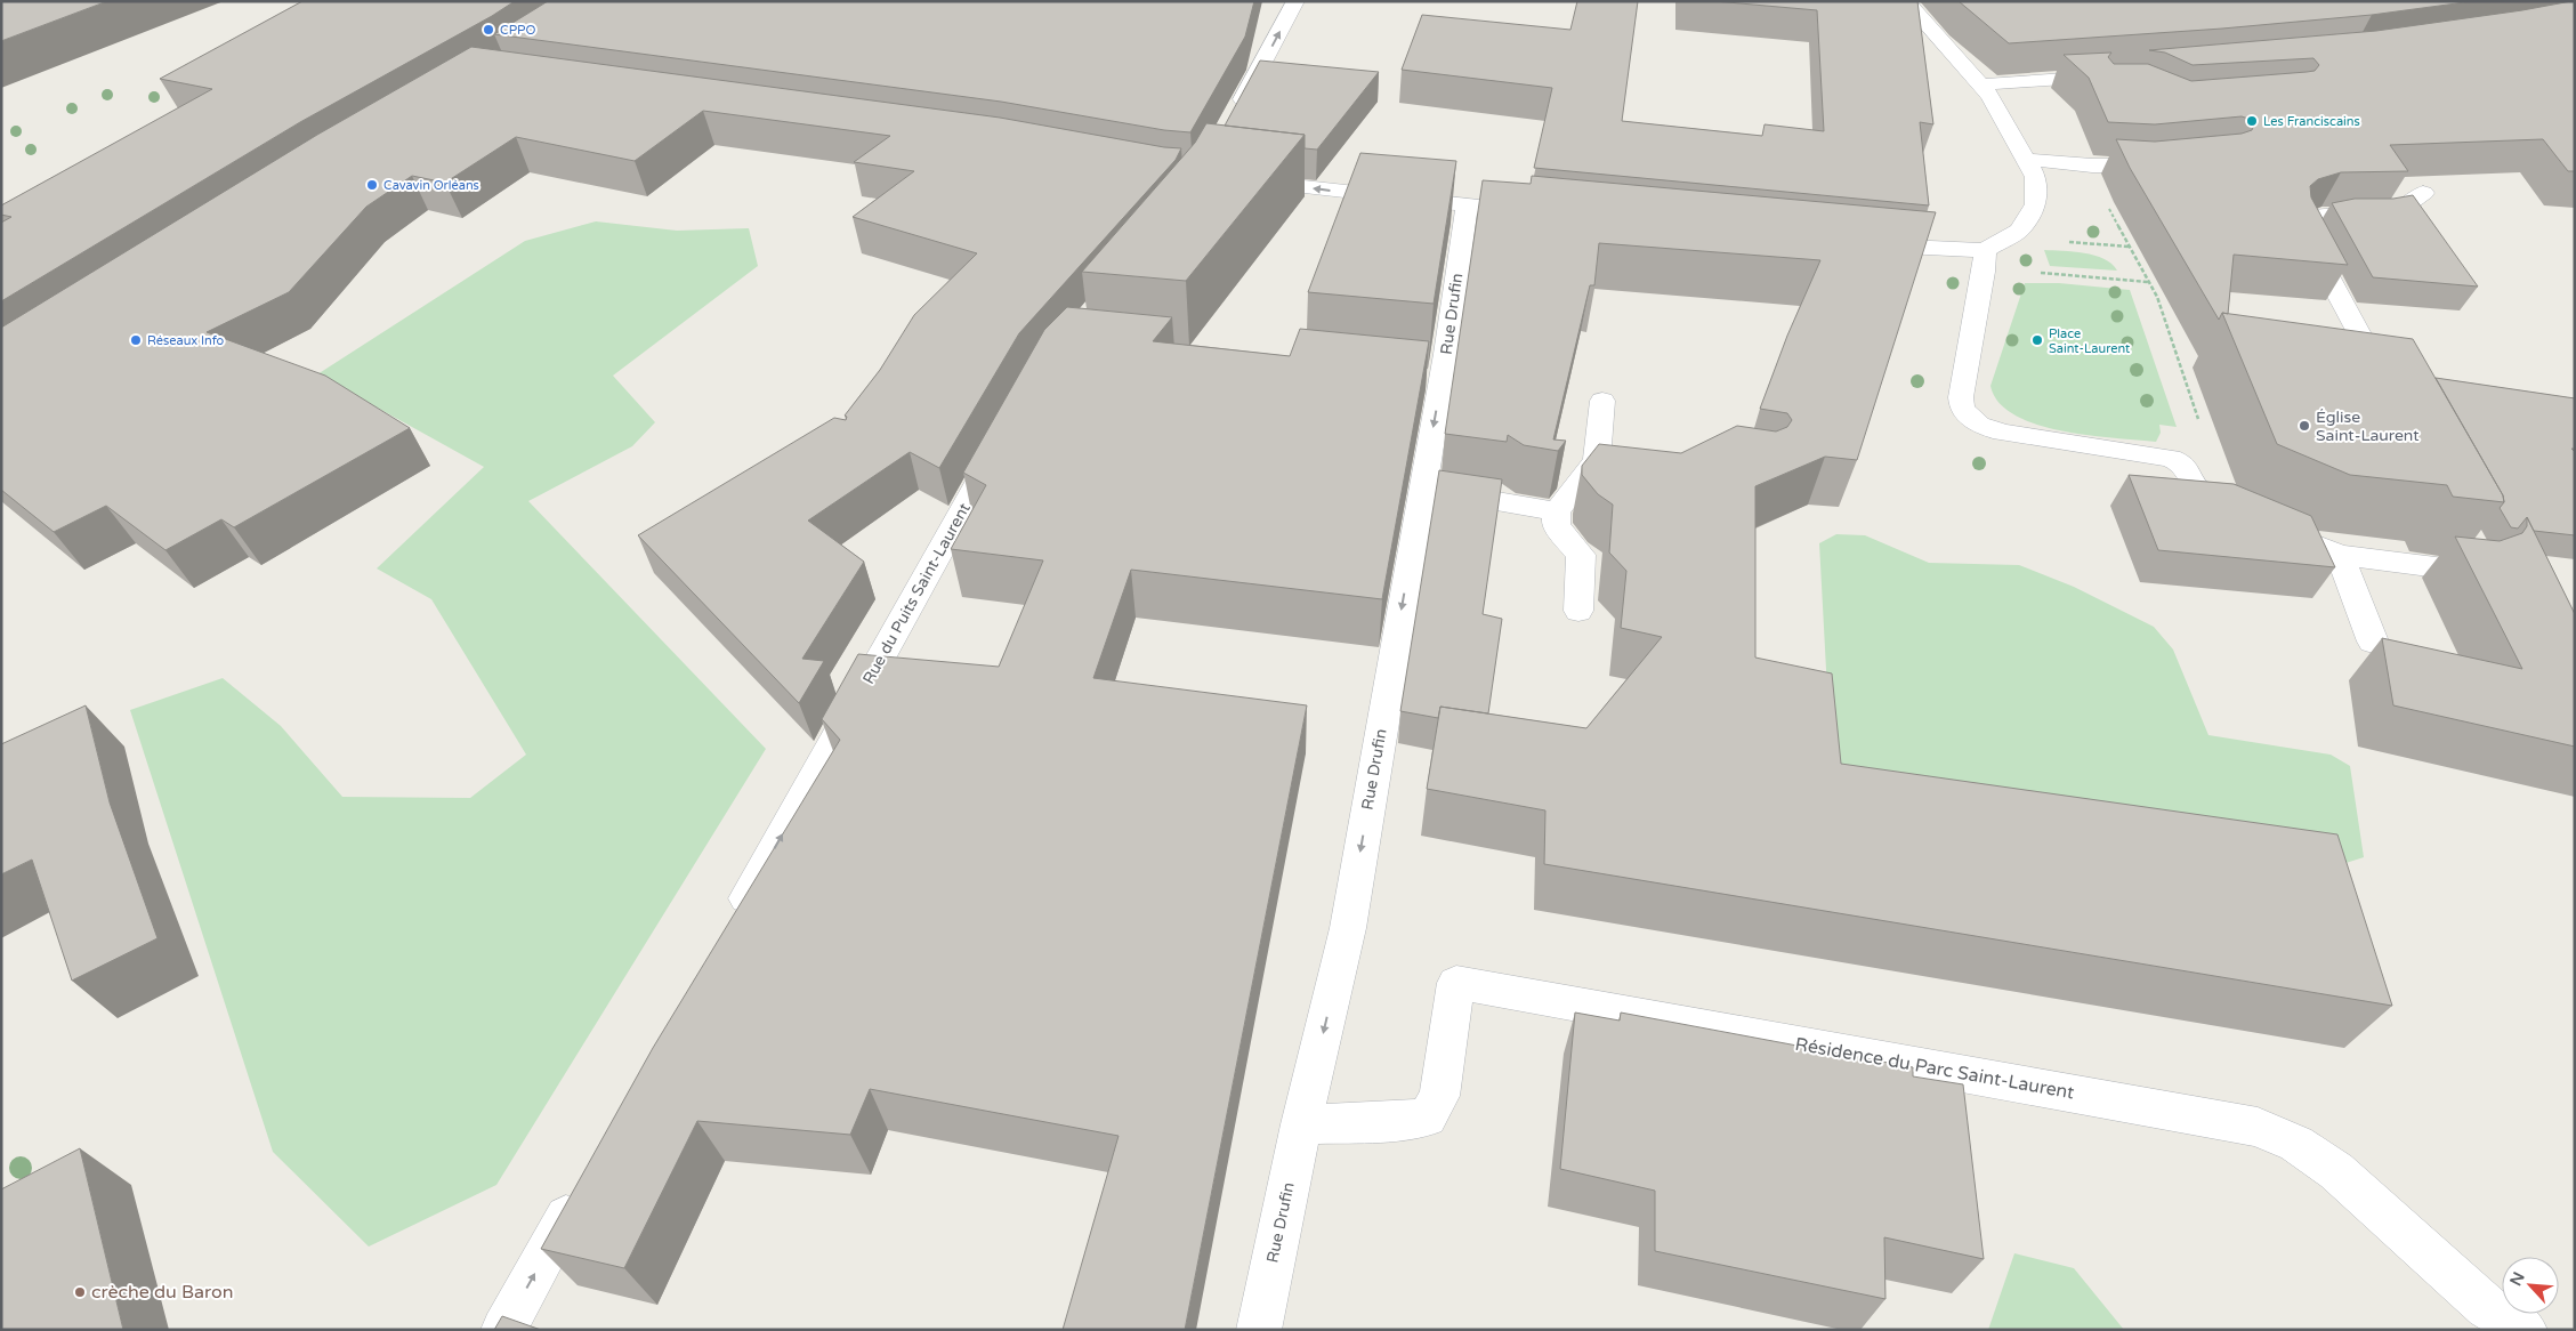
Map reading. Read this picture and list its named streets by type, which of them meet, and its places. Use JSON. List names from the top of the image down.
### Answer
{
  "streets": {
    "street": ["Rue Drufin", "Rue du Puits Saint-Laurent", "Résidence du Parc Saint-Laurent"]
  },
  "crossings": [
    ["Rue Drufin", "Résidence du Parc Saint-Laurent"]
  ],
  "one_way": ["Rue Drufin", "Rue du Puits Saint-Laurent"],
  "places": [
    "CPPO",
    "Les Franciscains",
    "Cavavin Orléans",
    "Réseaux Info",
    "Place Saint-Laurent",
    "Église Saint-Laurent",
    "crèche du Baron"
  ],
  "north": "top left"
}
